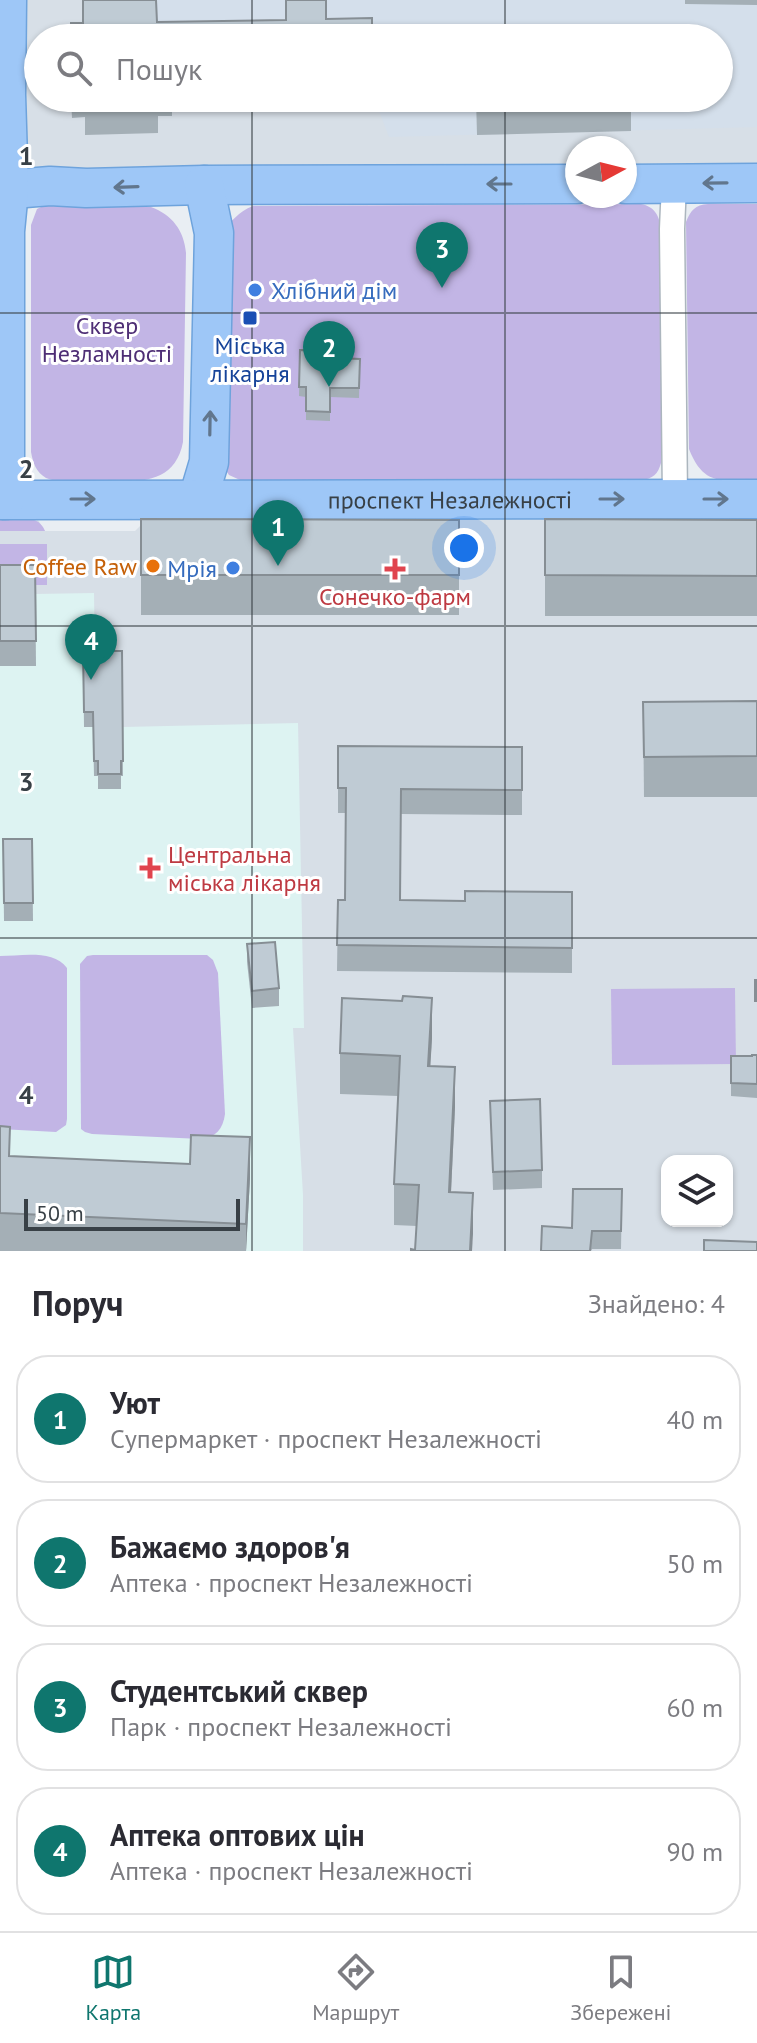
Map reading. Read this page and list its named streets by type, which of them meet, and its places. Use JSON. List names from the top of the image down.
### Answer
{
  "streets": {
    "main road": ["проспект Незалежності"]
  },
  "parks": ["Сквер Незламності"],
  "places": {
    "other": ["Хлібний дім", "Coffee Raw", "Мрія"],
    "transit": ["Міська лікарня"],
    "health": ["Сонечко-фарм", "Центральна міська лікарня"]
  },
  "scale_bar": "50 m",
  "north": "right",
  "page": {
    "search": "Пошук",
    "pins": [
      "3",
      "2",
      "1",
      "4"
    ],
    "scale": "50 m",
    "heading": ["Поруч", "Знайдено: 4"],
    "list": [
      {
        "mark": "1",
        "name": "Уют",
        "note": "Супермаркет · проспект Незалежності",
        "value": "40 m"
      },
      {
        "mark": "2",
        "name": "Бажаємо здоров'я",
        "note": "Аптека · проспект Незалежності",
        "value": "50 m"
      },
      {
        "mark": "3",
        "name": "Студентський сквер",
        "note": "Парк · проспект Незалежності",
        "value": "60 m"
      },
      {
        "mark": "4",
        "name": "Аптека оптових цін",
        "note": "Аптека · проспект Незалежності",
        "value": "90 m"
      }
    ],
    "nav": ["Карта", "Маршрут", "Збережені"]
  },
  "grid": {
    "rows": [
      "1",
      "2",
      "3",
      "4"
    ]
  }
}
